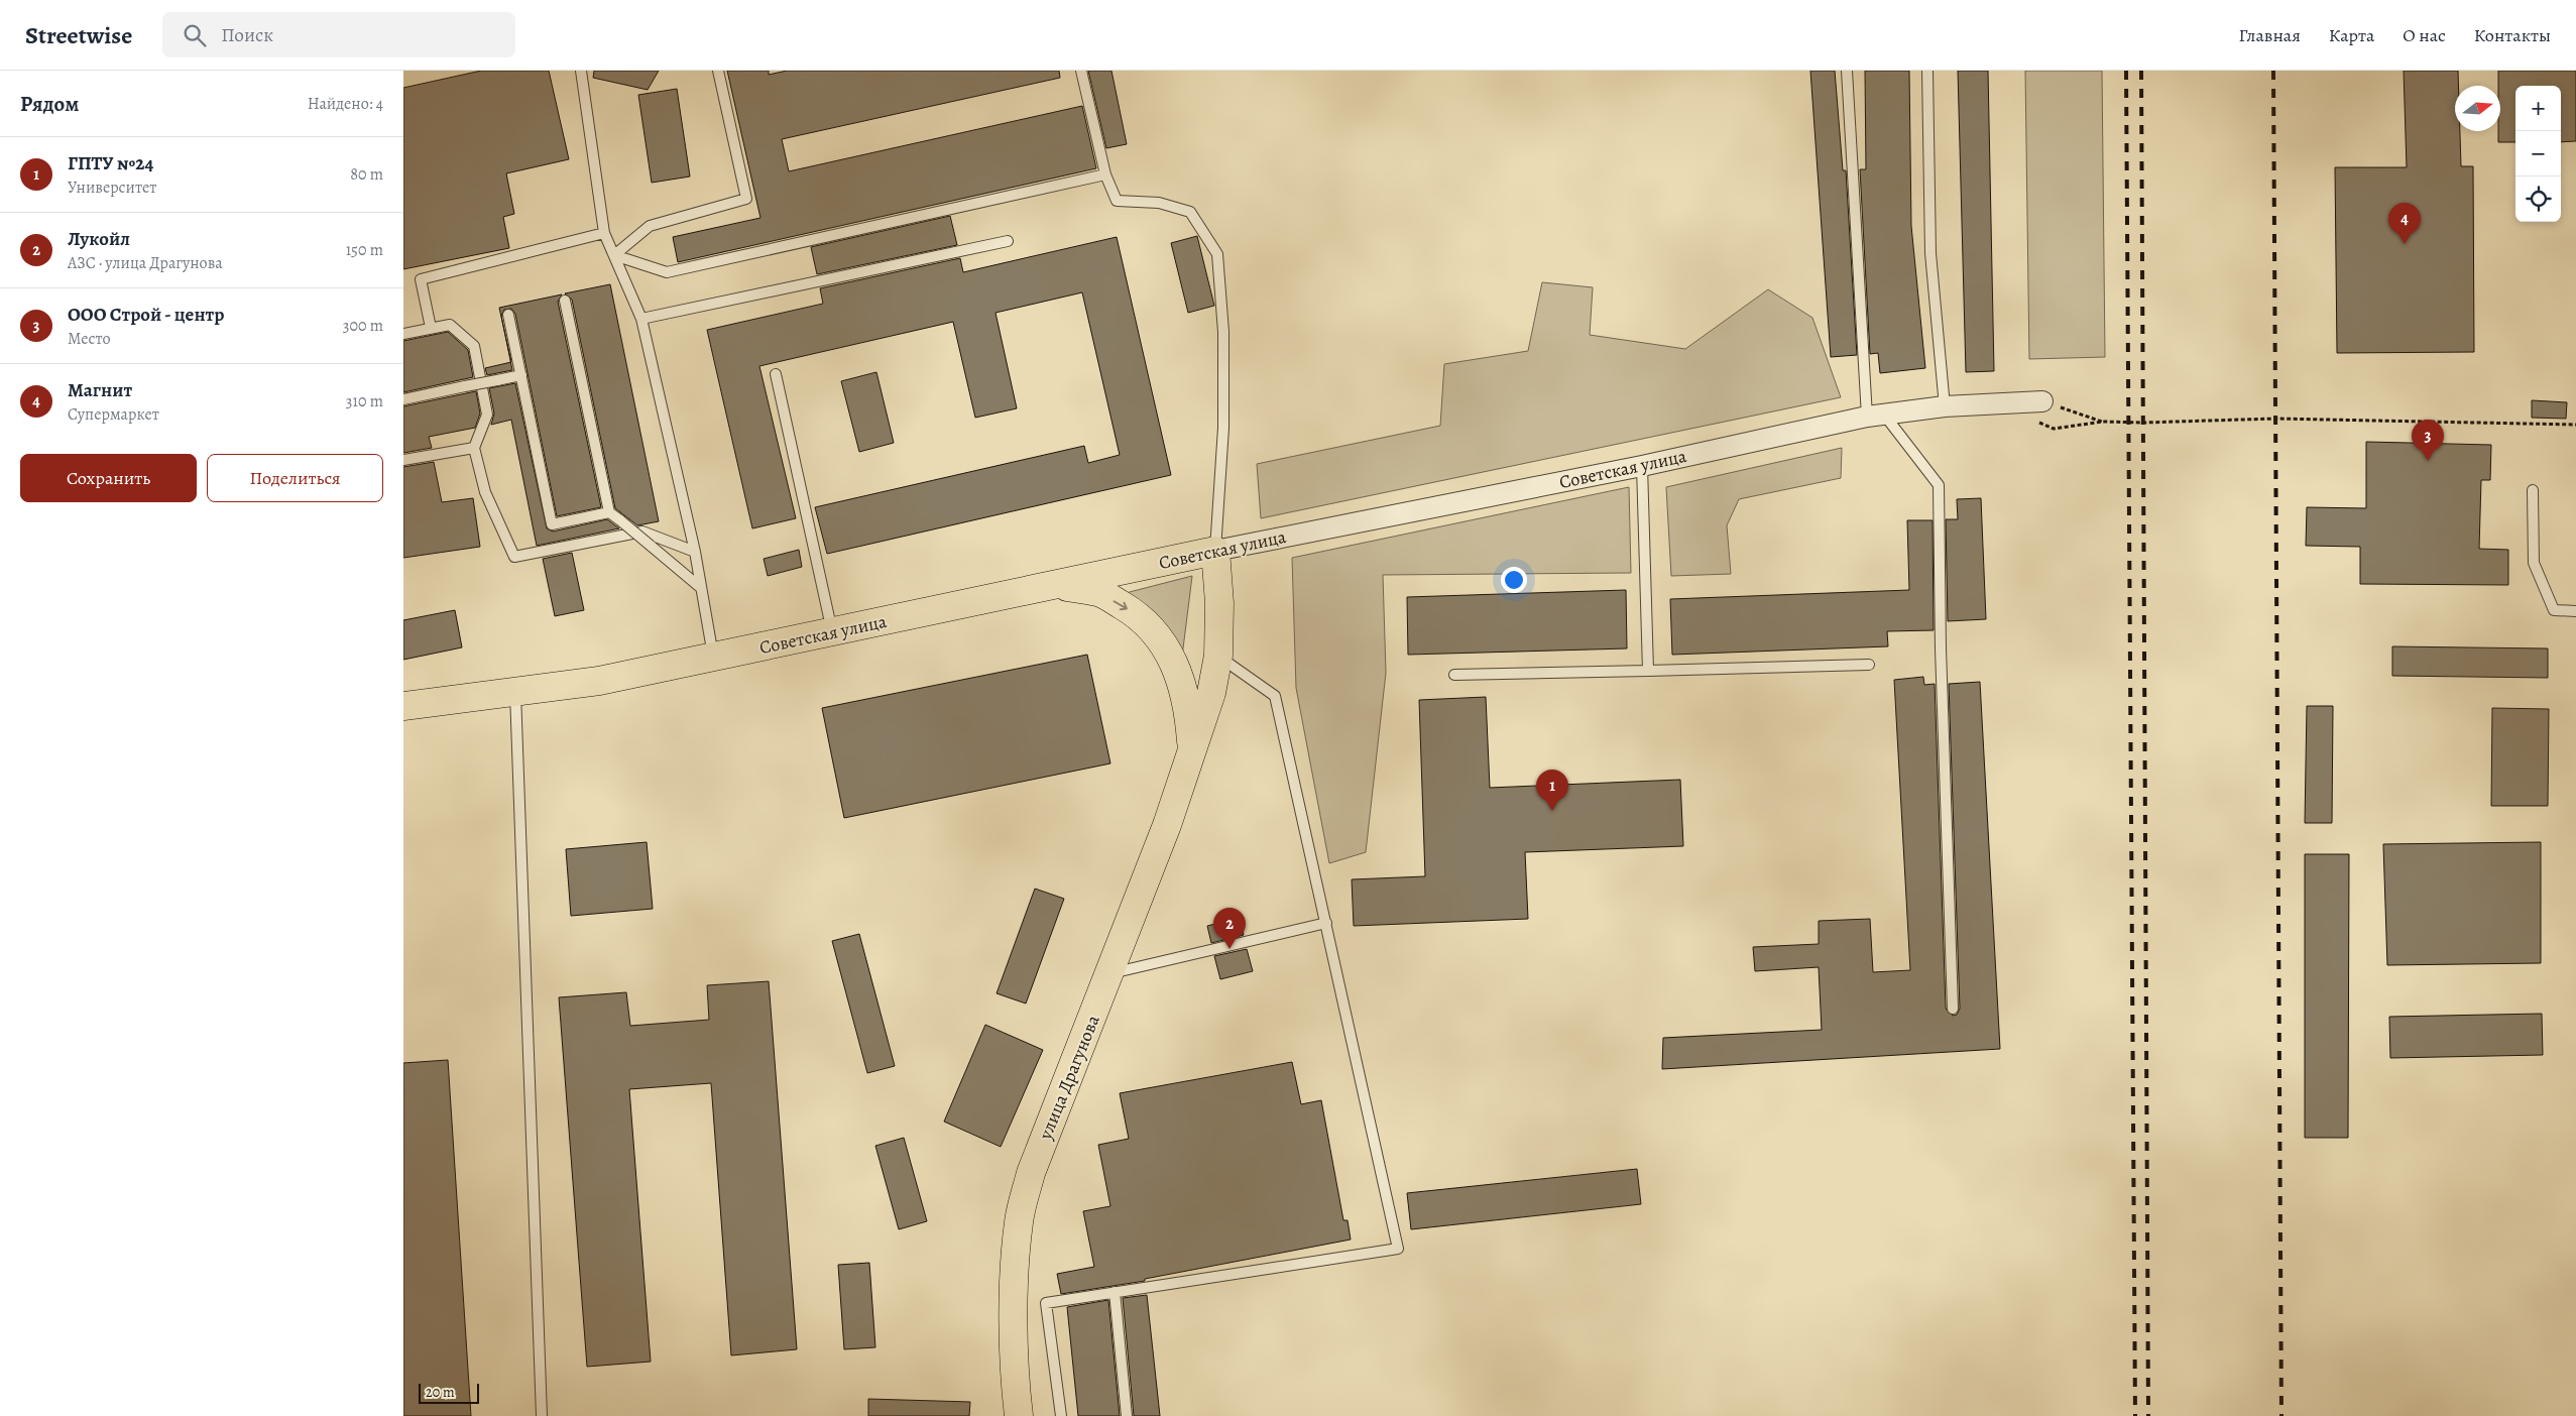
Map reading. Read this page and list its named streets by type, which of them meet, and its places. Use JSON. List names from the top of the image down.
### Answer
{
  "streets": {
    "main road": ["Советская улица", "улица Драгунова"]
  },
  "crossings": [
    ["Советская улица", "улица Драгунова"]
  ],
  "scale_bar": "20 m",
  "north": "right",
  "page": {
    "header": "Streetwise",
    "search": "Поиск",
    "nav": [
      "Главная",
      "Карта",
      "О нас",
      "Контакты"
    ],
    "heading": ["Рядом", "Найдено: 4"],
    "map_buttons": ["+", "−"],
    "list": [
      {
        "mark": "1",
        "name": "ГПТУ №24",
        "note": "Университет",
        "value": "80 m"
      },
      {
        "mark": "2",
        "name": "Лукойл",
        "note": "АЗС · улица Драгунова",
        "value": "150 m"
      },
      {
        "mark": "3",
        "name": "ООО Строй - центр",
        "note": "Место",
        "value": "300 m"
      },
      {
        "mark": "4",
        "name": "Магнит",
        "note": "Супермаркет",
        "value": "310 m"
      }
    ],
    "pins": [
      "4",
      "3",
      "1",
      "2"
    ],
    "buttons": ["Сохранить", "Поделиться"],
    "scale": "20 m"
  }
}
